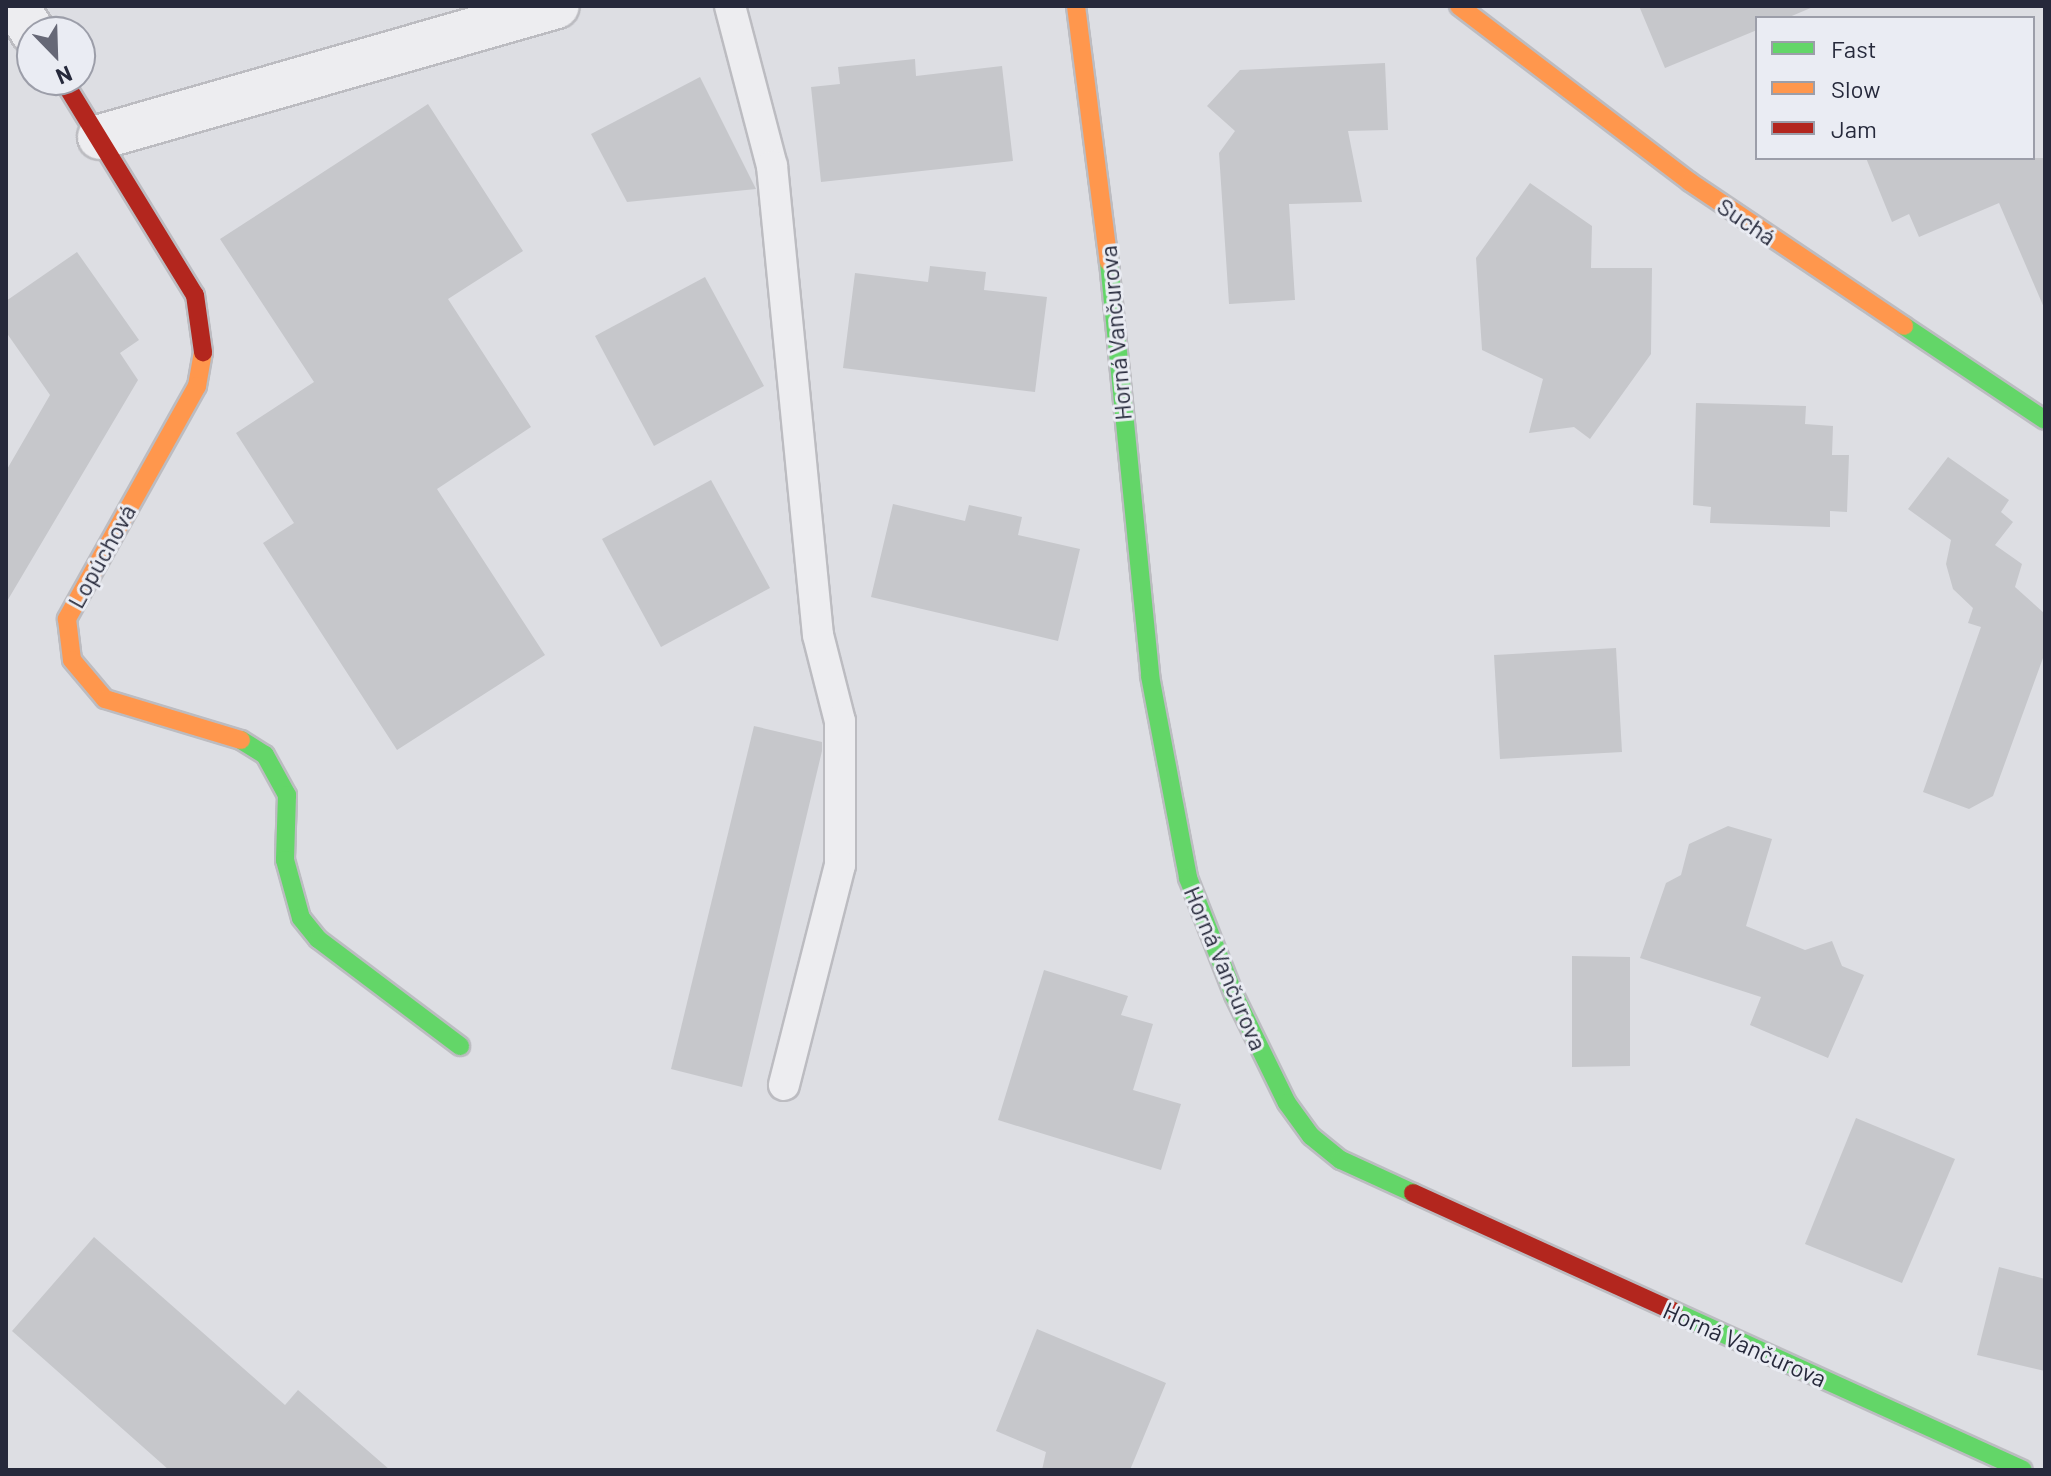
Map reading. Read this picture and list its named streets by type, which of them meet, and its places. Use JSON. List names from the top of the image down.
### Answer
{
  "streets": {
    "street": ["Suchá", "Horná Vančurova", "Lopúchová"]
  },
  "legend": ["Fast", "Slow", "Jam"],
  "north": "bottom right"
}
